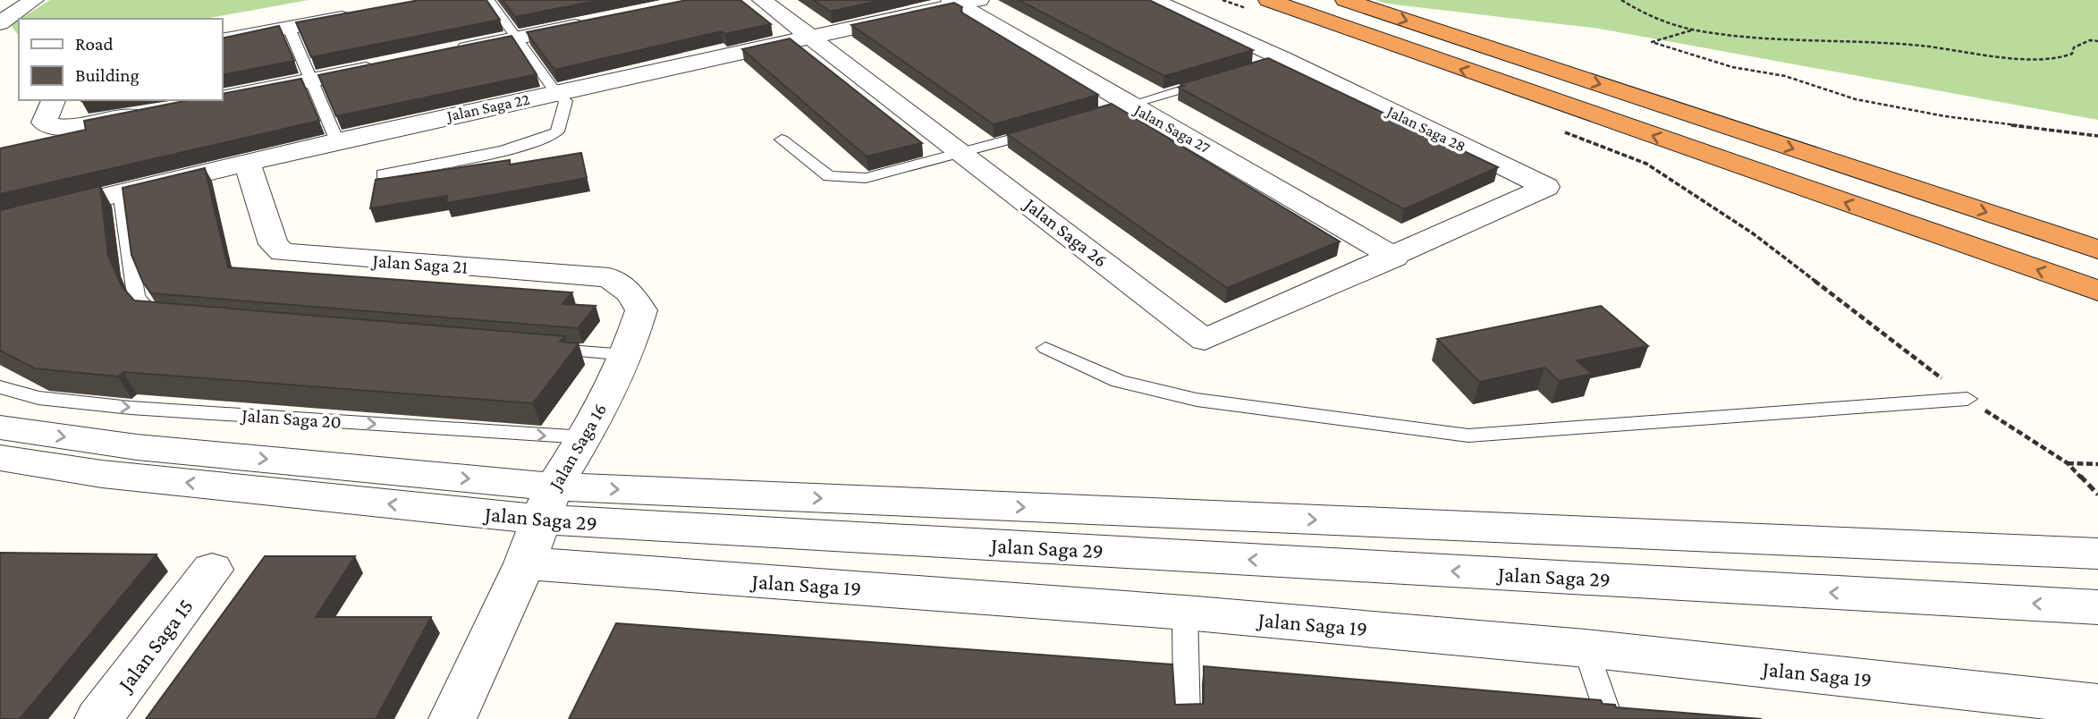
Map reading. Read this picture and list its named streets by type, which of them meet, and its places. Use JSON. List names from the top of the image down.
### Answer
{
  "streets": {
    "street": [
      "Jalan Saga 22",
      "Jalan Saga 27",
      "Jalan Saga 28",
      "Jalan Saga 26",
      "Jalan Saga 21",
      "Jalan Saga 16",
      "Jalan Saga 29",
      "Jalan Saga 19",
      "Jalan Saga 15"
    ],
    "lane": ["Jalan Saga 20"]
  },
  "crossings": [
    ["Jalan Saga 22", "Jalan Saga 27"],
    ["Jalan Saga 22", "Jalan Saga 26"],
    ["Jalan Saga 22", "Jalan Saga 21"],
    ["Jalan Saga 27", "Jalan Saga 28"],
    ["Jalan Saga 27", "Jalan Saga 26"],
    ["Jalan Saga 28", "Jalan Saga 26"],
    ["Jalan Saga 21", "Jalan Saga 16"],
    ["Jalan Saga 20", "Jalan Saga 16"],
    ["Jalan Saga 16", "Jalan Saga 29"],
    ["Jalan Saga 16", "Jalan Saga 19"]
  ],
  "one_way": ["Jalan Saga 20"],
  "legend": ["Road", "Building"]
}
